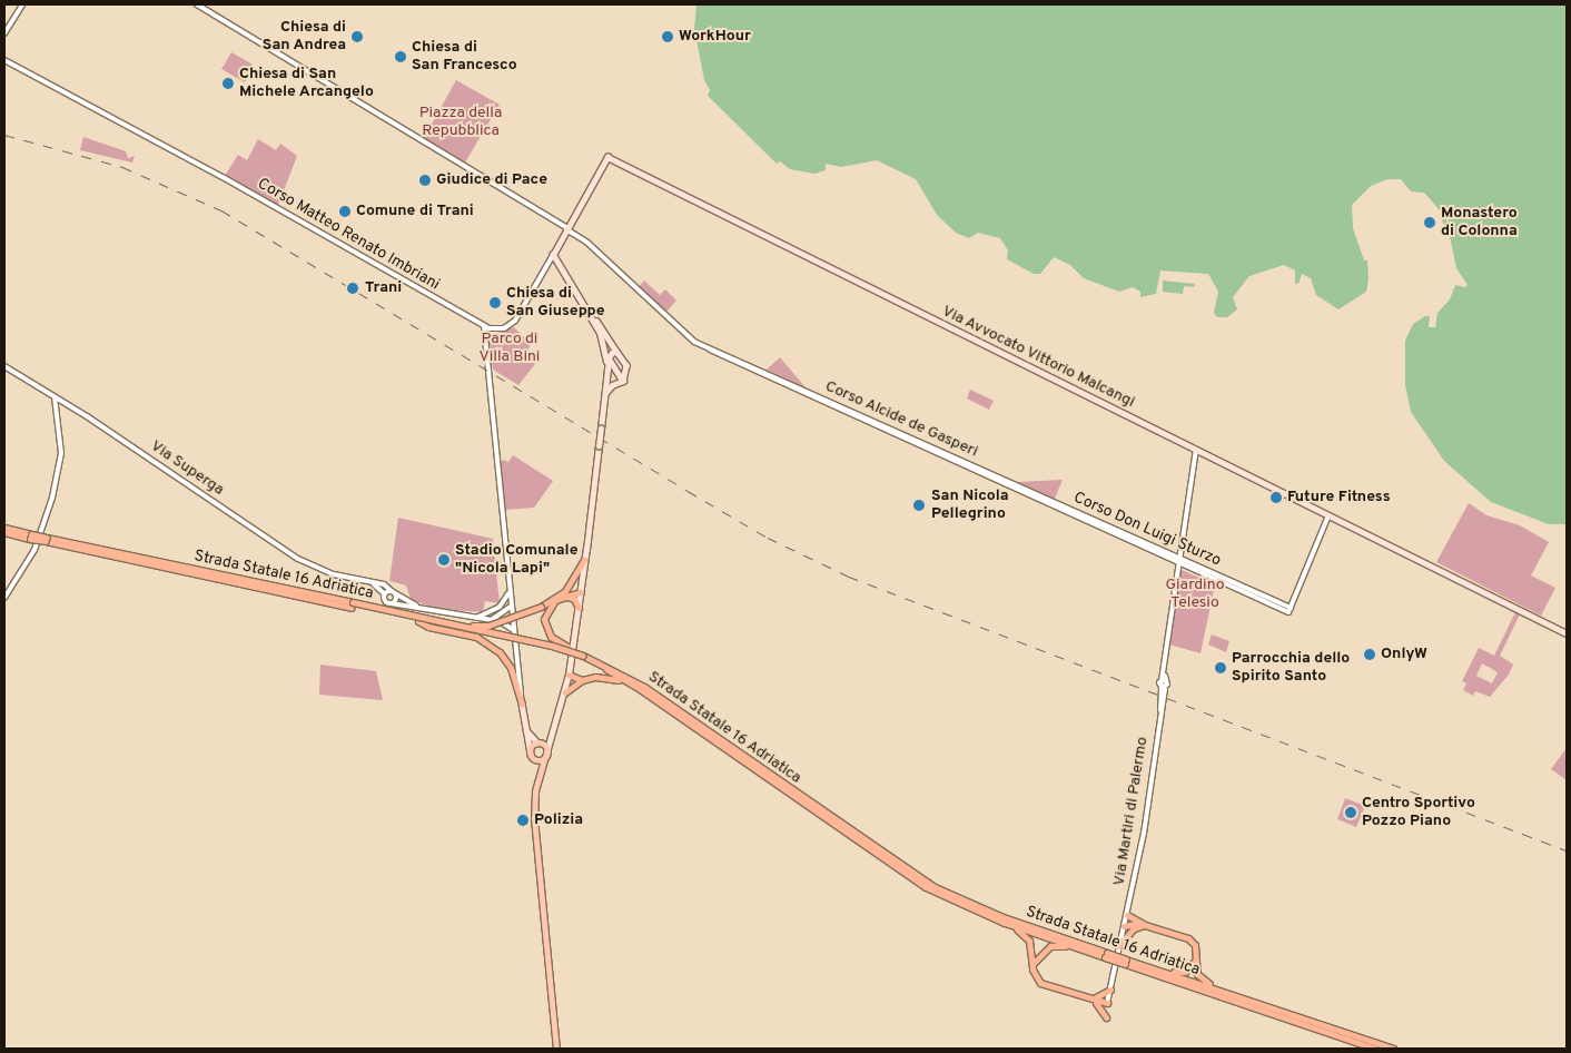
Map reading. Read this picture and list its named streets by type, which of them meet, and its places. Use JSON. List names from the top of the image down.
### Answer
{
  "streets": {
    "highway": ["Strada Statale 16 Adriatica"],
    "main road": ["Via Avvocato Vittorio Malcangi"],
    "street": [
      "Corso Matteo Renato Imbriani",
      "Corso Alcide de Gasperi",
      "Via Superga",
      "Corso Don Luigi Sturzo",
      "Via Martiri di Palermo"
    ]
  },
  "crossings": [
    ["Via Avvocato Vittorio Malcangi", "Corso Alcide de Gasperi"],
    ["Via Avvocato Vittorio Malcangi", "Corso Don Luigi Sturzo"],
    ["Via Avvocato Vittorio Malcangi", "Via Martiri di Palermo"],
    ["Corso Alcide de Gasperi", "Corso Don Luigi Sturzo"],
    ["Corso Don Luigi Sturzo", "Via Martiri di Palermo"]
  ],
  "parks": ["Piazza della Repubblica", "Parco di Villa Bini", "Giardino Telesio"],
  "places": [
    "Chiesa di San Andrea",
    "WorkHour",
    "Chiesa di San Francesco",
    "Chiesa di San Michele Arcangelo",
    "Giudice di Pace",
    "Comune di Trani",
    "Monastero di Colonna",
    "Trani",
    "Chiesa di San Giuseppe",
    "Future Fitness",
    "San Nicola Pellegrino",
    "Stadio Comunale \"Nicola Lapi\"",
    "OnlyW",
    "Parrocchia dello Spirito Santo",
    "Centro Sportivo Pozzo Piano",
    "Polizia"
  ]
}
